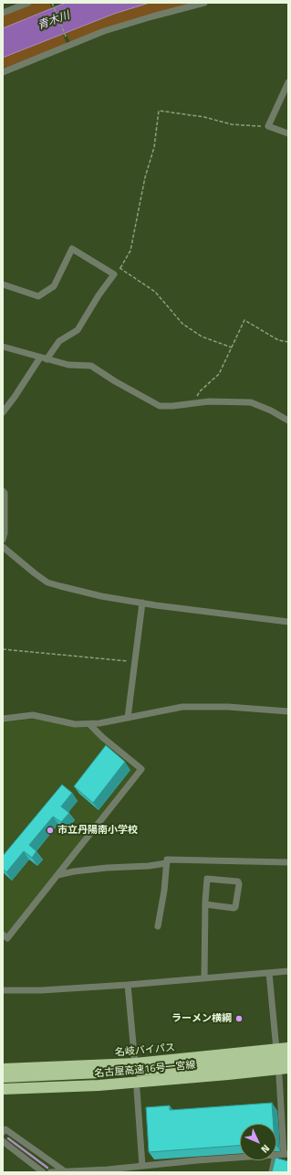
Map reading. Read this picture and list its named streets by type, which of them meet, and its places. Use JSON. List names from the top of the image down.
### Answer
{
  "streets": {
    "highway": ["名岐バイパス", "名古屋高速16号一宮線"]
  },
  "water": ["青木川"],
  "places": ["市立丹陽南小学校", "ラーメン横綱"],
  "north": "bottom right"
}
